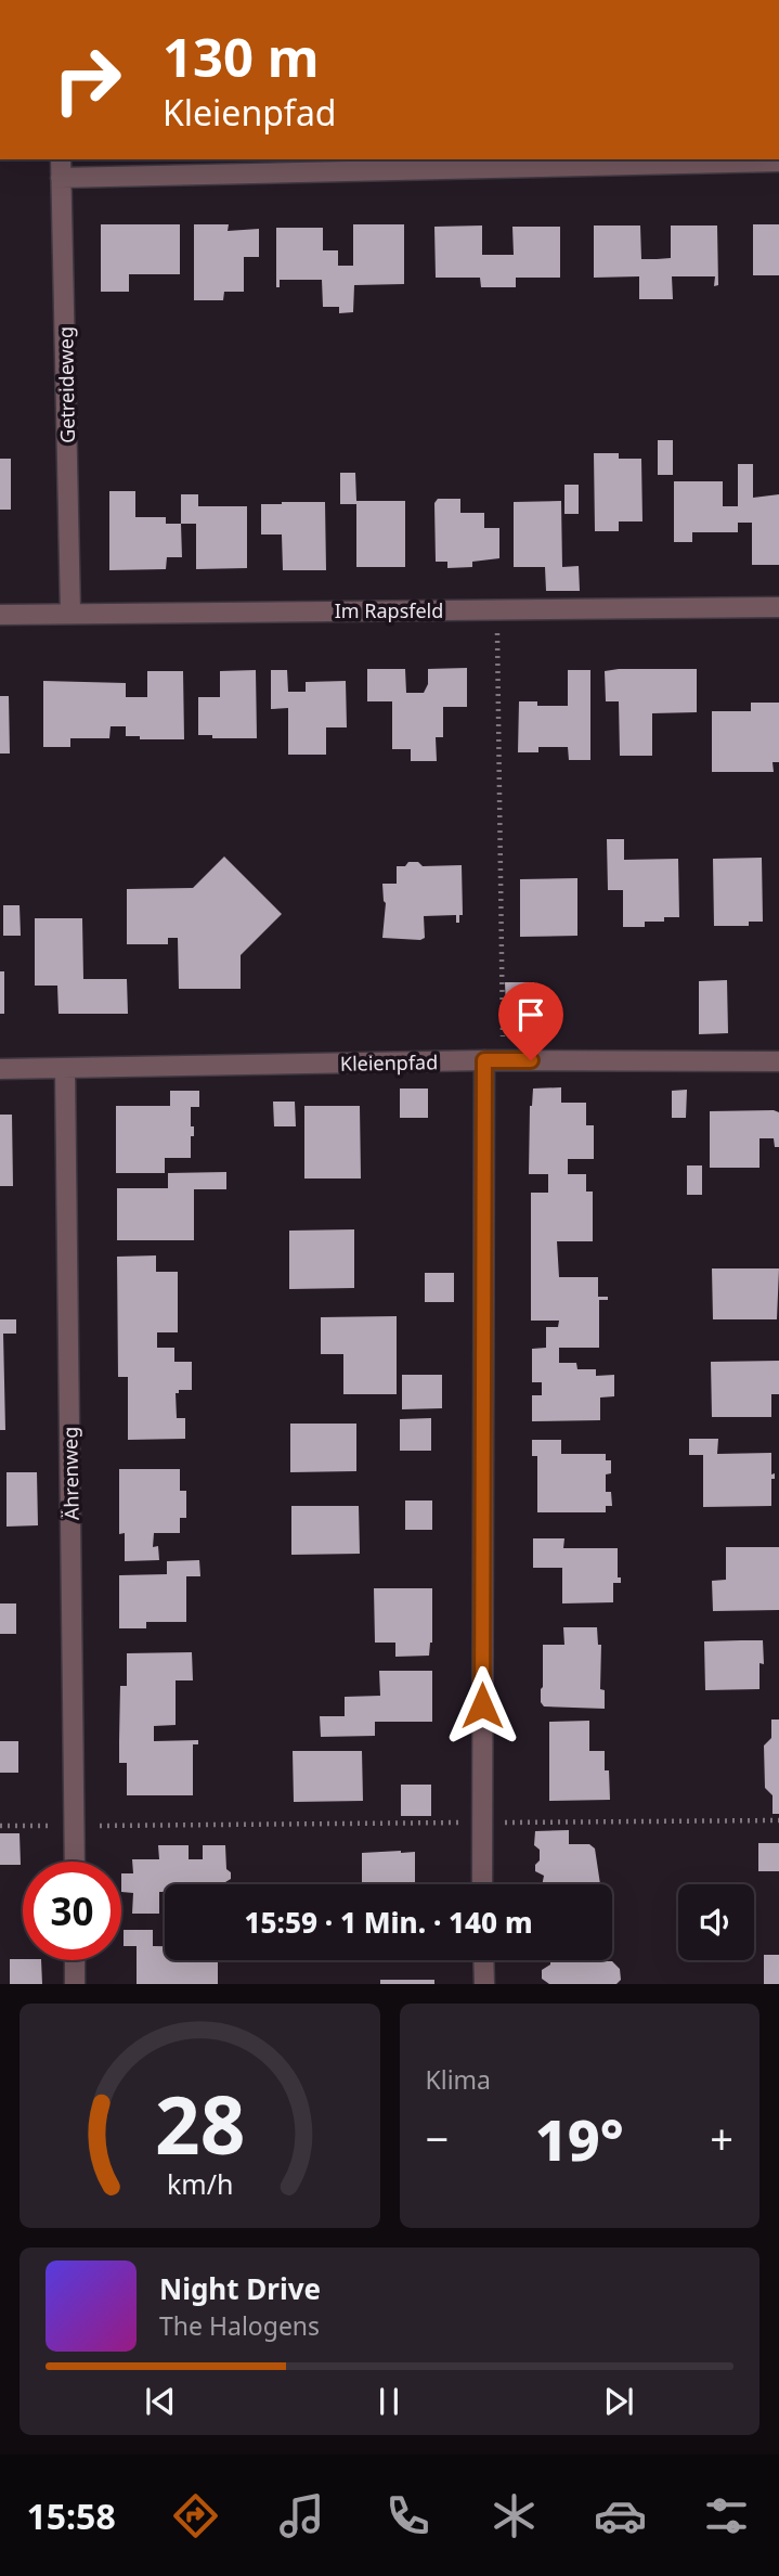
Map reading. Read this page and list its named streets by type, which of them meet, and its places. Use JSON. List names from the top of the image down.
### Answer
{
  "streets": {
    "street": [
      "Getreideweg",
      "Im Rapsfeld",
      "Kleienpfad",
      "Ährenweg"
    ]
  },
  "crossings": [
    ["Getreideweg", "Im Rapsfeld"],
    ["Kleienpfad", "Ährenweg"]
  ],
  "page": {
    "turn": ["130 m", "Kleienpfad"],
    "limit": "30",
    "trip": "15:59 · 1 Min. · 140 m",
    "tile": "Klima",
    "heat": ["−", "19°", "+"],
    "song": ["Night Drive", "The Halogens"],
    "tabs": "15:58",
    "gauge": ["28", "km/h"]
  }
}
